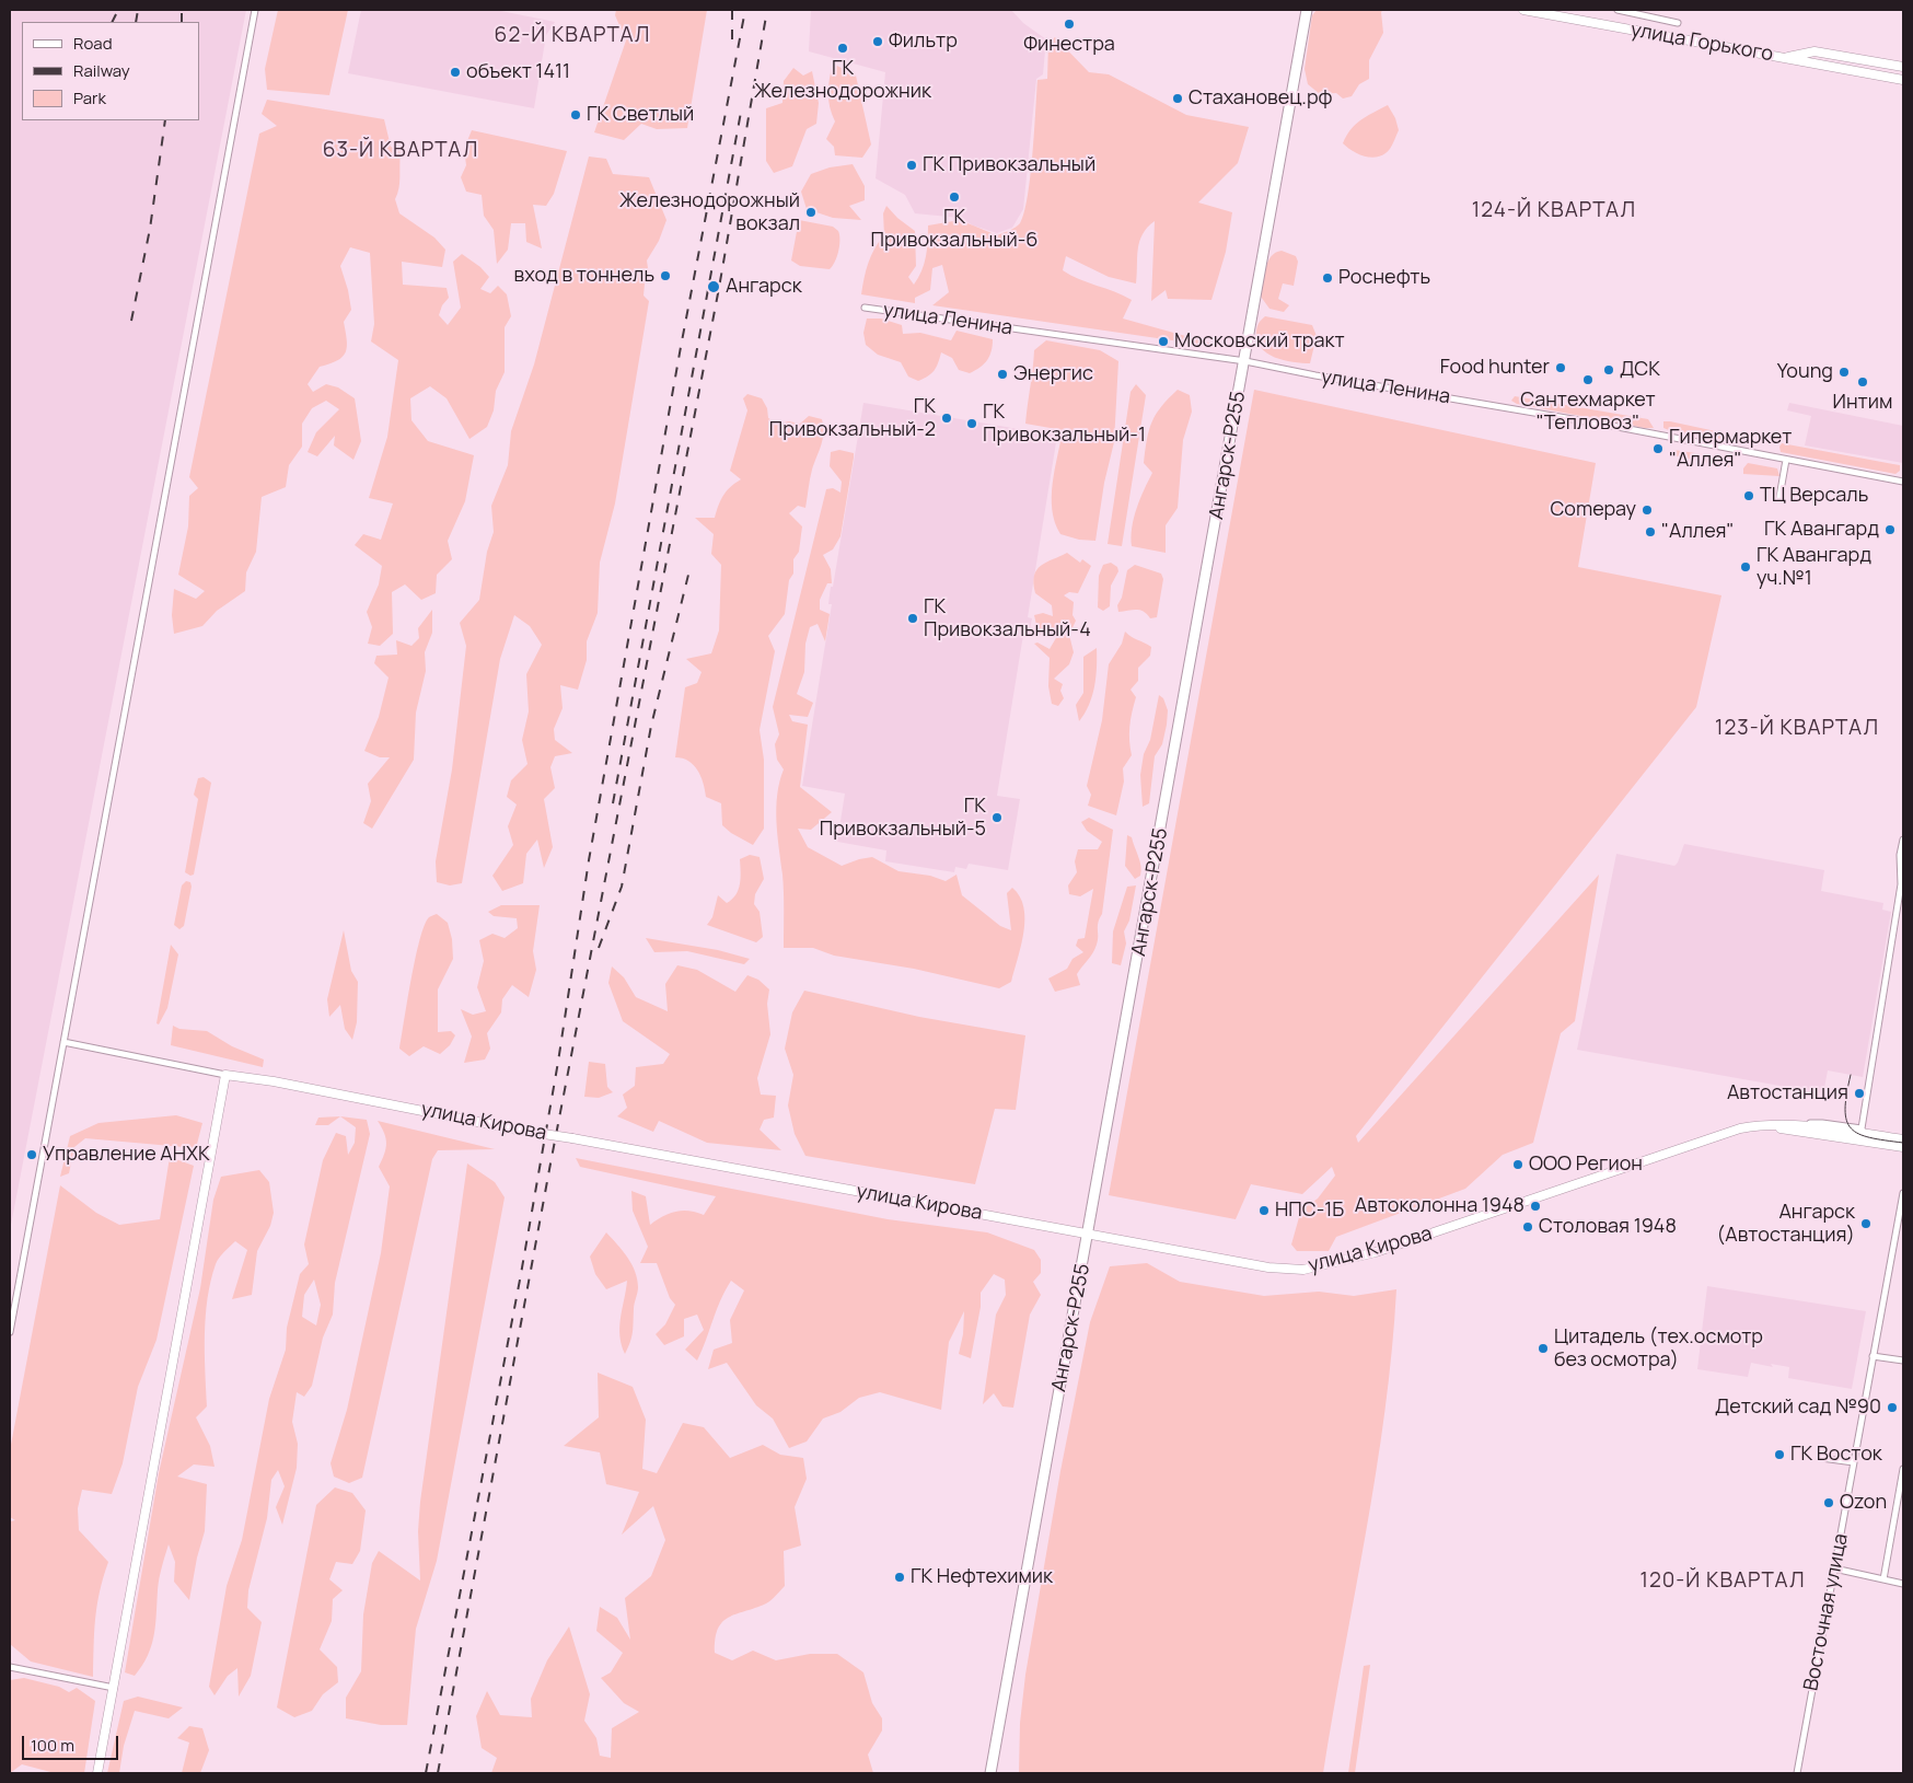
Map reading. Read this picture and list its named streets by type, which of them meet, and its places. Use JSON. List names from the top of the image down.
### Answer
{
  "streets": {
    "main road": ["Ангарск-Р255"],
    "street": [
      "улица Горького",
      "улица Ленина",
      "улица Кирова",
      "Восточная улица"
    ]
  },
  "crossings": [
    ["улица Ленина", "Ангарск-Р255"],
    ["Ангарск-Р255", "улица Кирова"]
  ],
  "districts": [
    "62-Й КВАРТАЛ",
    "63-Й КВАРТАЛ",
    "124-Й КВАРТАЛ",
    "123-Й КВАРТАЛ",
    "120-Й КВАРТАЛ"
  ],
  "places": [
    "Финестра",
    "Фильтр",
    "ГК Железнодорожник",
    "объект 1411",
    "Стахановец.рф",
    "ГК Светлый",
    "ГК Привокзальный",
    "ГК Привокзальный-6",
    "Железнодорожный вокзал",
    "вход в тоннель",
    "Роснефть",
    "Ангарск",
    "Московский тракт",
    "Food hunter",
    "ДСК",
    "Young",
    "Энергис",
    "Сантехмаркет \"Тепловоз\"",
    "Интим",
    "ГК Привокзальный-2",
    "ГК Привокзальный-1",
    "Гипермаркет \"Аллея\"",
    "ТЦ Версаль",
    "Comepay",
    "ГК Авангард",
    "\"Аллея\"",
    "ГК Авангард уч.№1",
    "ГК Привокзальный-4",
    "ГК Привокзальный-5",
    "Автостанция",
    "Управление АНХК",
    "ООО Регион",
    "Автоколонна 1948",
    "НПС-1Б",
    "Ангарск (Автостанция)",
    "Столовая 1948",
    "Цитадель (тех.осмотр без осмотра)",
    "Детский сад №90",
    "ГК Восток",
    "Ozon",
    "ГК Нефтехимик"
  ],
  "legend": ["Road", "Railway", "Park"],
  "scale_bar": "100 m"
}
